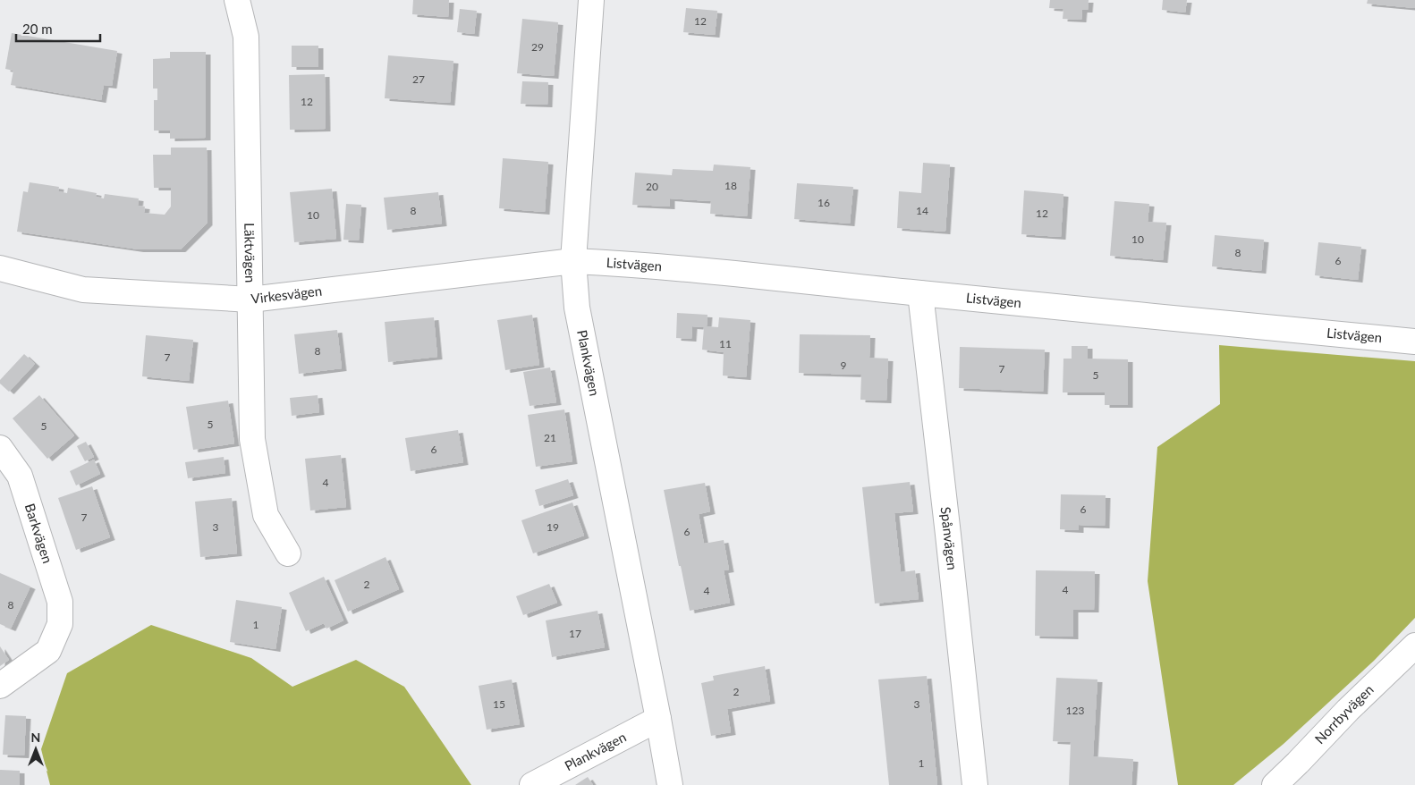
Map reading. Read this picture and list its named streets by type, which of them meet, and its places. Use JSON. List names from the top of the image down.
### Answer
{
  "streets": {
    "street": [
      "Läktvägen",
      "Listvägen",
      "Virkesvägen",
      "Plankvägen",
      "Barkvägen",
      "Spånvägen",
      "Norrbyvägen"
    ]
  },
  "crossings": [
    ["Läktvägen", "Virkesvägen"],
    ["Listvägen", "Virkesvägen"],
    ["Listvägen", "Plankvägen"],
    ["Listvägen", "Spånvägen"],
    ["Virkesvägen", "Plankvägen"]
  ],
  "house_numbers": [
    "12",
    "29",
    "27",
    "12",
    "18",
    "20",
    "16",
    "8",
    "14",
    "12",
    "10",
    "10",
    "8",
    "6",
    "11",
    "8",
    "7",
    "9",
    "7",
    "5",
    "5",
    "5",
    "21",
    "6",
    "4",
    "6",
    "7",
    "3",
    "19",
    "6",
    "2",
    "4",
    "4",
    "8",
    "1",
    "17",
    "2",
    "15",
    "3",
    "123",
    "1"
  ],
  "scale_bar": "20 m",
  "north": "top"
}
